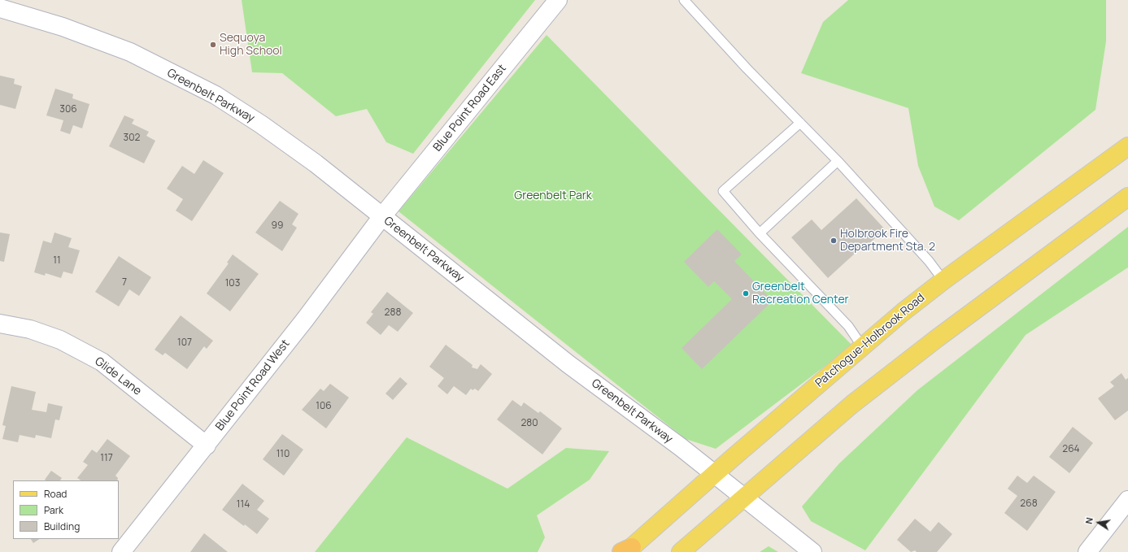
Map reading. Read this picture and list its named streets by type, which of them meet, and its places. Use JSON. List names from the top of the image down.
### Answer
{
  "streets": {
    "main road": ["Patchogue-Holbrook Road"],
    "street": [
      "Greenbelt Parkway",
      "Blue Point Road East",
      "Glide Lane",
      "Blue Point Road West"
    ]
  },
  "crossings": [
    ["Greenbelt Parkway", "Blue Point Road East"],
    ["Greenbelt Parkway", "Patchogue-Holbrook Road"],
    ["Greenbelt Parkway", "Blue Point Road West"],
    ["Blue Point Road East", "Blue Point Road West"],
    ["Glide Lane", "Blue Point Road West"]
  ],
  "parks": ["Greenbelt Park"],
  "places": ["Sequoya High School", "Holbrook Fire Department Sta. 2", "Greenbelt Recreation Center"],
  "house_numbers": [
    "306",
    "302",
    "99",
    "11",
    "7",
    "103",
    "288",
    "107",
    "106",
    "280",
    "264",
    "110",
    "117",
    "268",
    "114"
  ],
  "legend": ["Road", "Park", "Building"],
  "north": "left"
}
